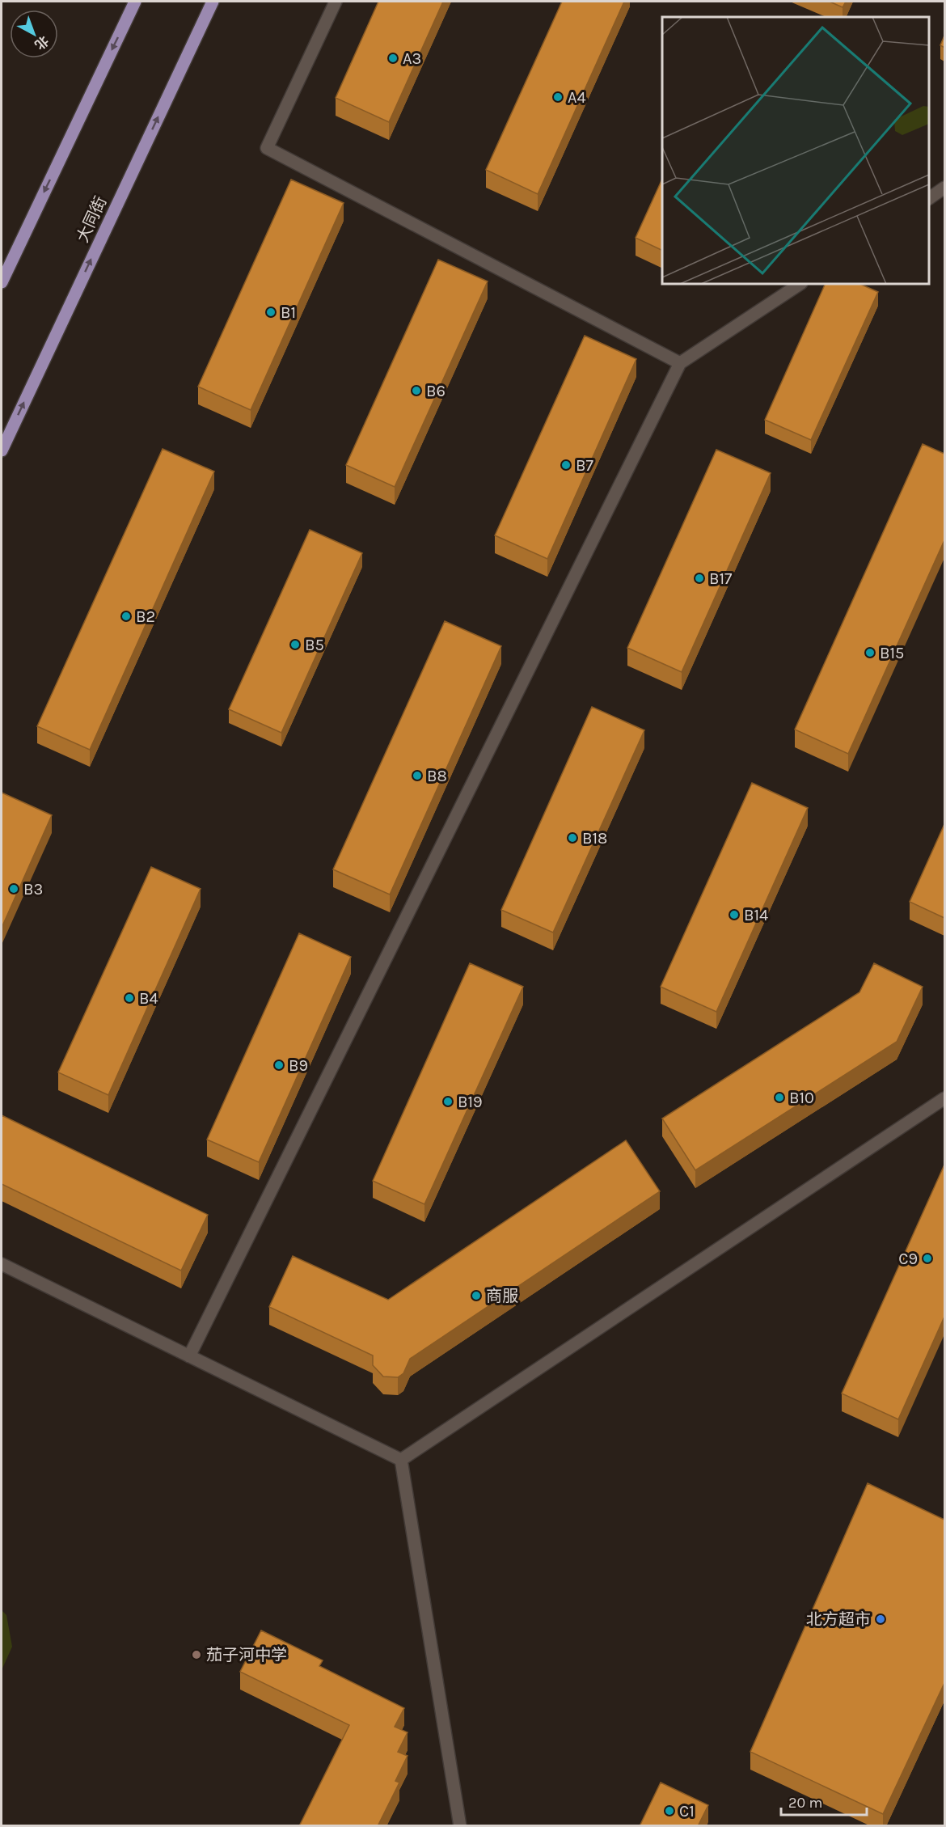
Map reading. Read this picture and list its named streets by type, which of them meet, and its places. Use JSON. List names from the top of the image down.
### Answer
{
  "streets": {
    "main road": ["大同街"]
  },
  "places": [
    "A3",
    "A4",
    "B1",
    "B6",
    "B7",
    "B17",
    "B2",
    "B5",
    "B15",
    "B8",
    "B18",
    "B3",
    "B14",
    "B4",
    "B9",
    "B10",
    "B19",
    "C9",
    "商服",
    "北方超市",
    "茄子河中学",
    "C1"
  ],
  "scale_bar": "20 m",
  "north": "bottom right"
}
